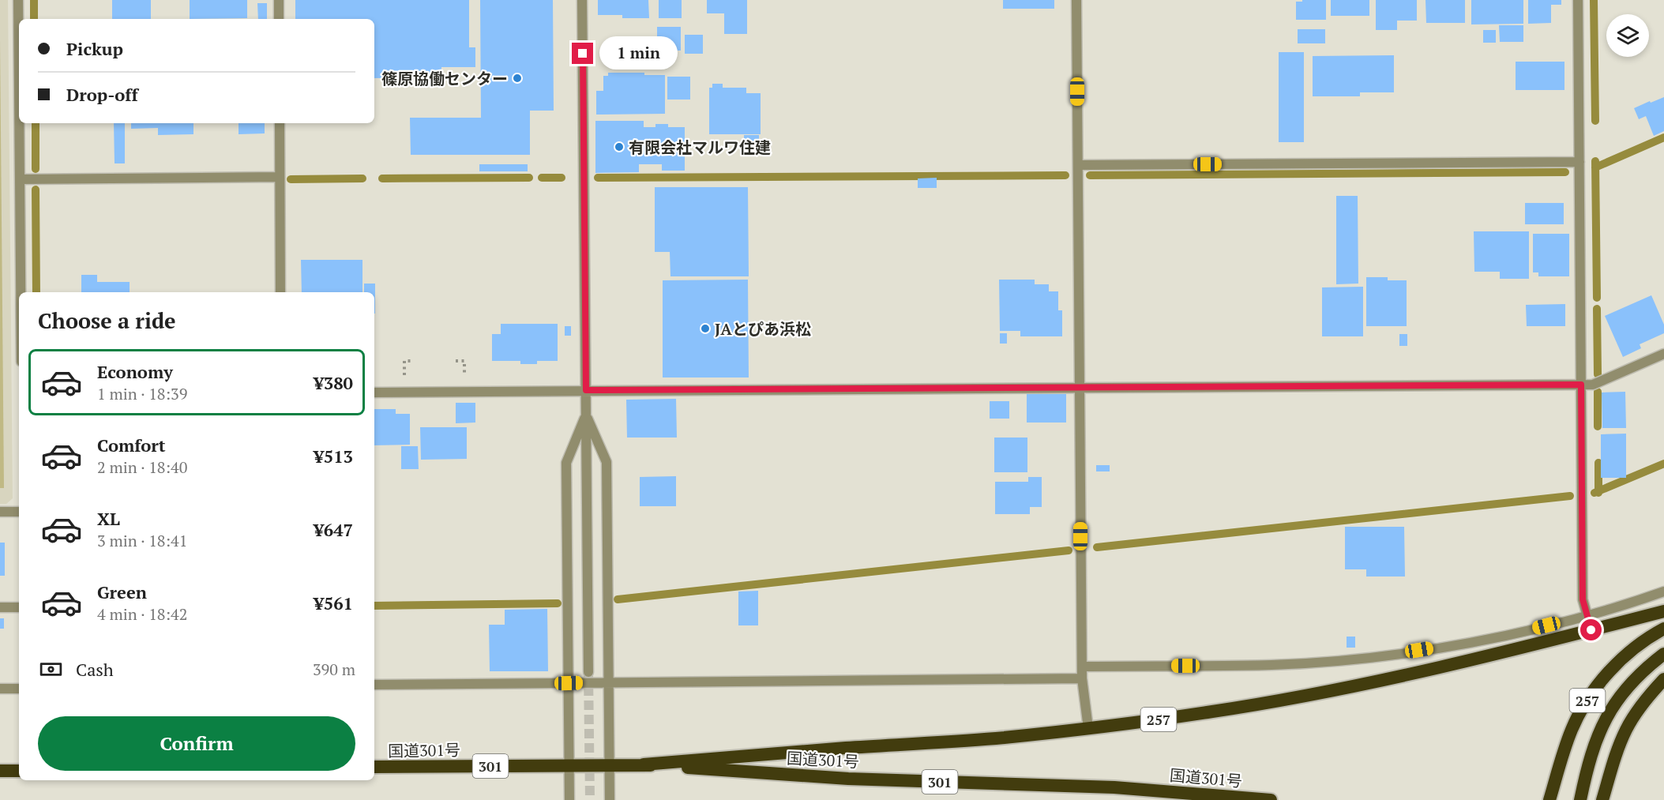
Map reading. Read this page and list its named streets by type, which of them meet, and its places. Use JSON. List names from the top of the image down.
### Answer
{
  "streets": {
    "highway": ["257", "国道301号", "301"]
  },
  "crossings": [
    ["257", "国道301号"]
  ],
  "places": ["篠原協働センター", "有限会社マルワ住建", "JAとぴあ浜松"],
  "page": {
    "banner": ["Pickup", "Drop-off"],
    "bubble": "1 min",
    "heading": "Choose a ride",
    "list": [
      {
        "name": "Economy",
        "note": "1 min · 18:39",
        "value": "¥380"
      },
      {
        "name": "Comfort",
        "note": "2 min · 18:40",
        "value": "¥513"
      },
      {
        "name": "XL",
        "note": "3 min · 18:41",
        "value": "¥647"
      },
      {
        "name": "Green",
        "note": "4 min · 18:42",
        "value": "¥561"
      }
    ],
    "pay": ["Cash", "390 m"],
    "buttons": "Confirm"
  }
}
